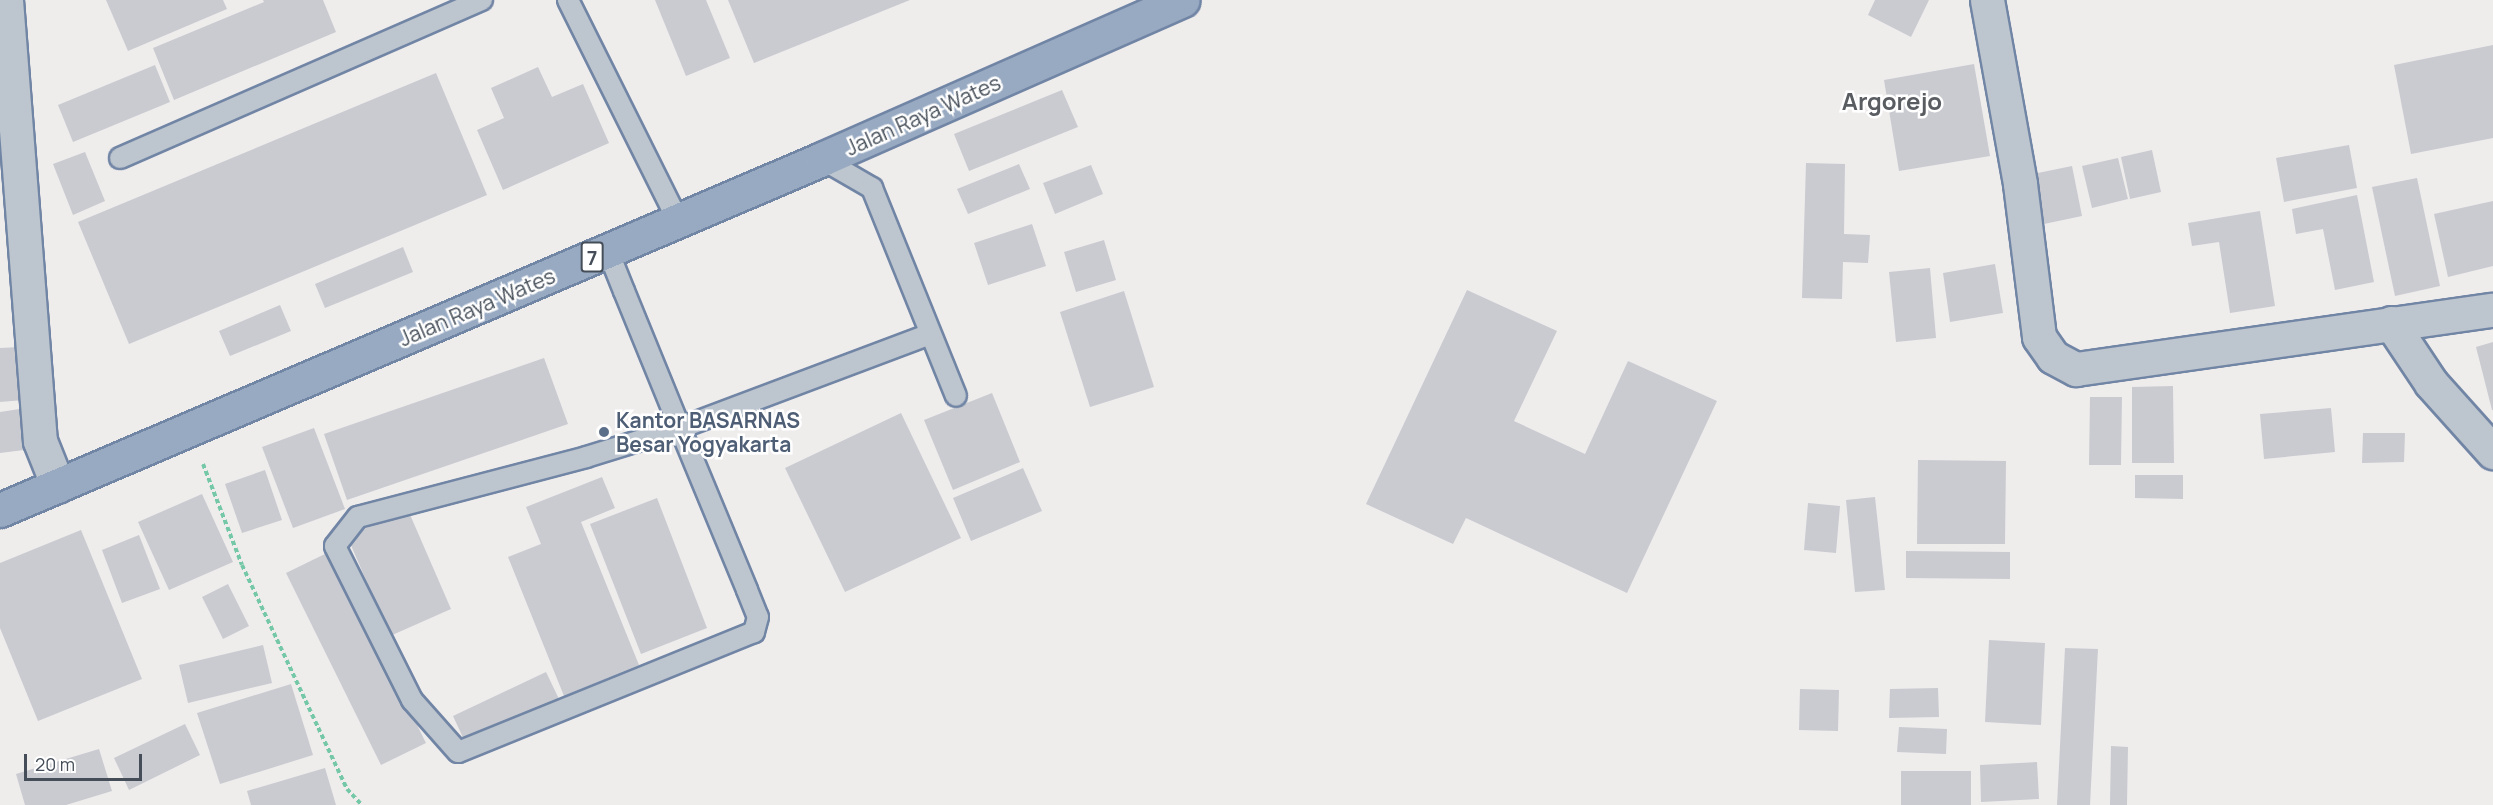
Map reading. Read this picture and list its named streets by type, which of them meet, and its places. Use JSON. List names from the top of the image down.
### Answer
{
  "streets": {
    "highway": ["Jalan Raya Wates", "7"]
  },
  "districts": ["Argorejo"],
  "places": ["Kantor BASARNAS Besar Yogyakarta"],
  "scale_bar": "20 m"
}
